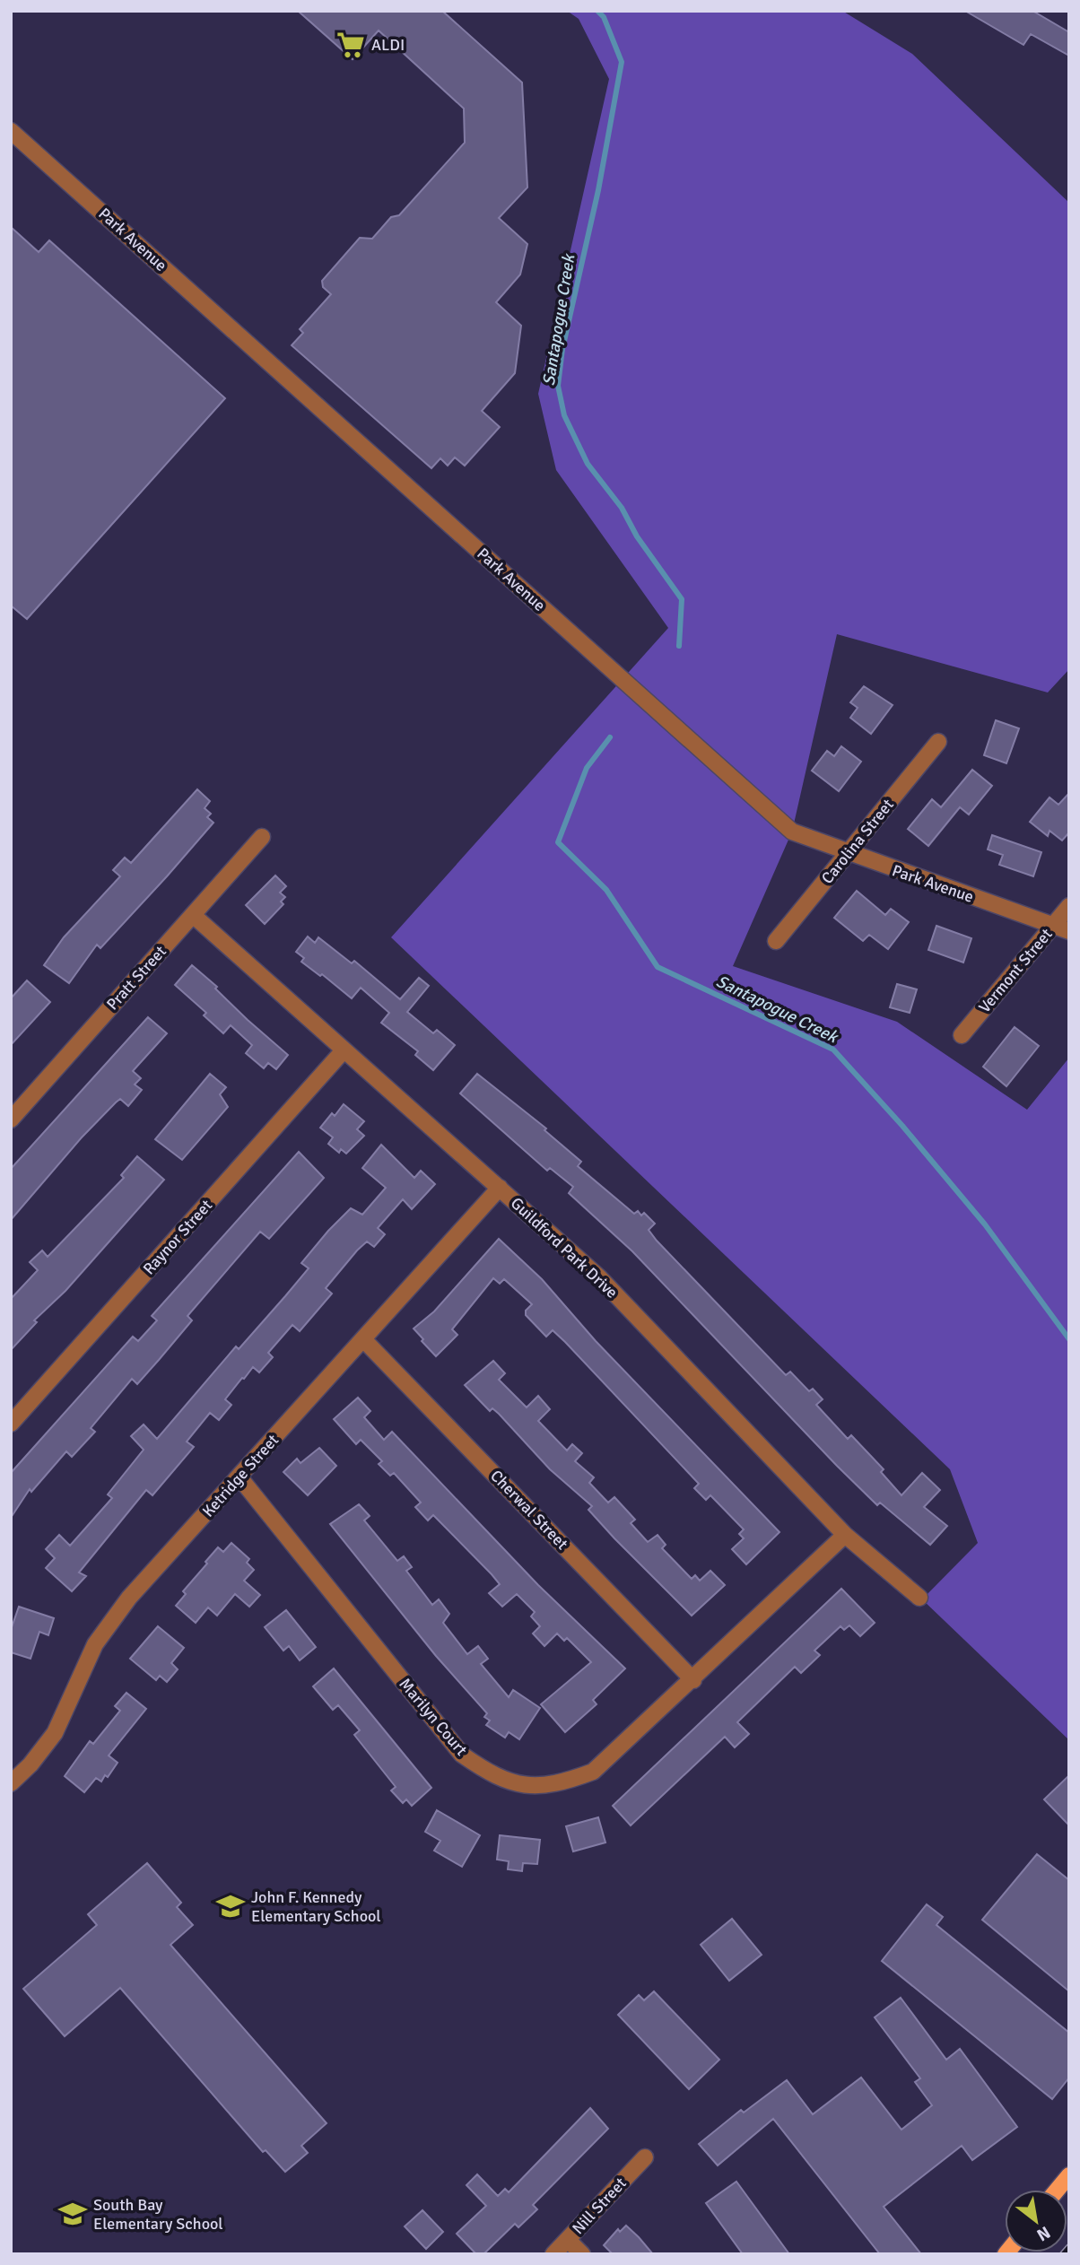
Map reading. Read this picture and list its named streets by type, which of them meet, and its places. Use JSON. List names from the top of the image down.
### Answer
{
  "streets": {
    "street": [
      "Park Avenue",
      "Carolina Street",
      "Vermont Street",
      "Pratt Street",
      "Raynor Street",
      "Guildford Park Drive",
      "Ketridge Street",
      "Cherwal Street",
      "Marilyn Court",
      "Nill Street"
    ]
  },
  "crossings": [
    ["Park Avenue", "Carolina Street"],
    ["Park Avenue", "Vermont Street"],
    ["Pratt Street", "Guildford Park Drive"],
    ["Raynor Street", "Guildford Park Drive"],
    ["Guildford Park Drive", "Ketridge Street"],
    ["Guildford Park Drive", "Marilyn Court"],
    ["Ketridge Street", "Cherwal Street"],
    ["Ketridge Street", "Marilyn Court"],
    ["Cherwal Street", "Marilyn Court"]
  ],
  "water": ["Santapogue Creek"],
  "places": {
    "supermarket": ["ALDI"],
    "school or university": ["John F. Kennedy Elementary School", "South Bay Elementary School"]
  },
  "north": "bottom right"
}
